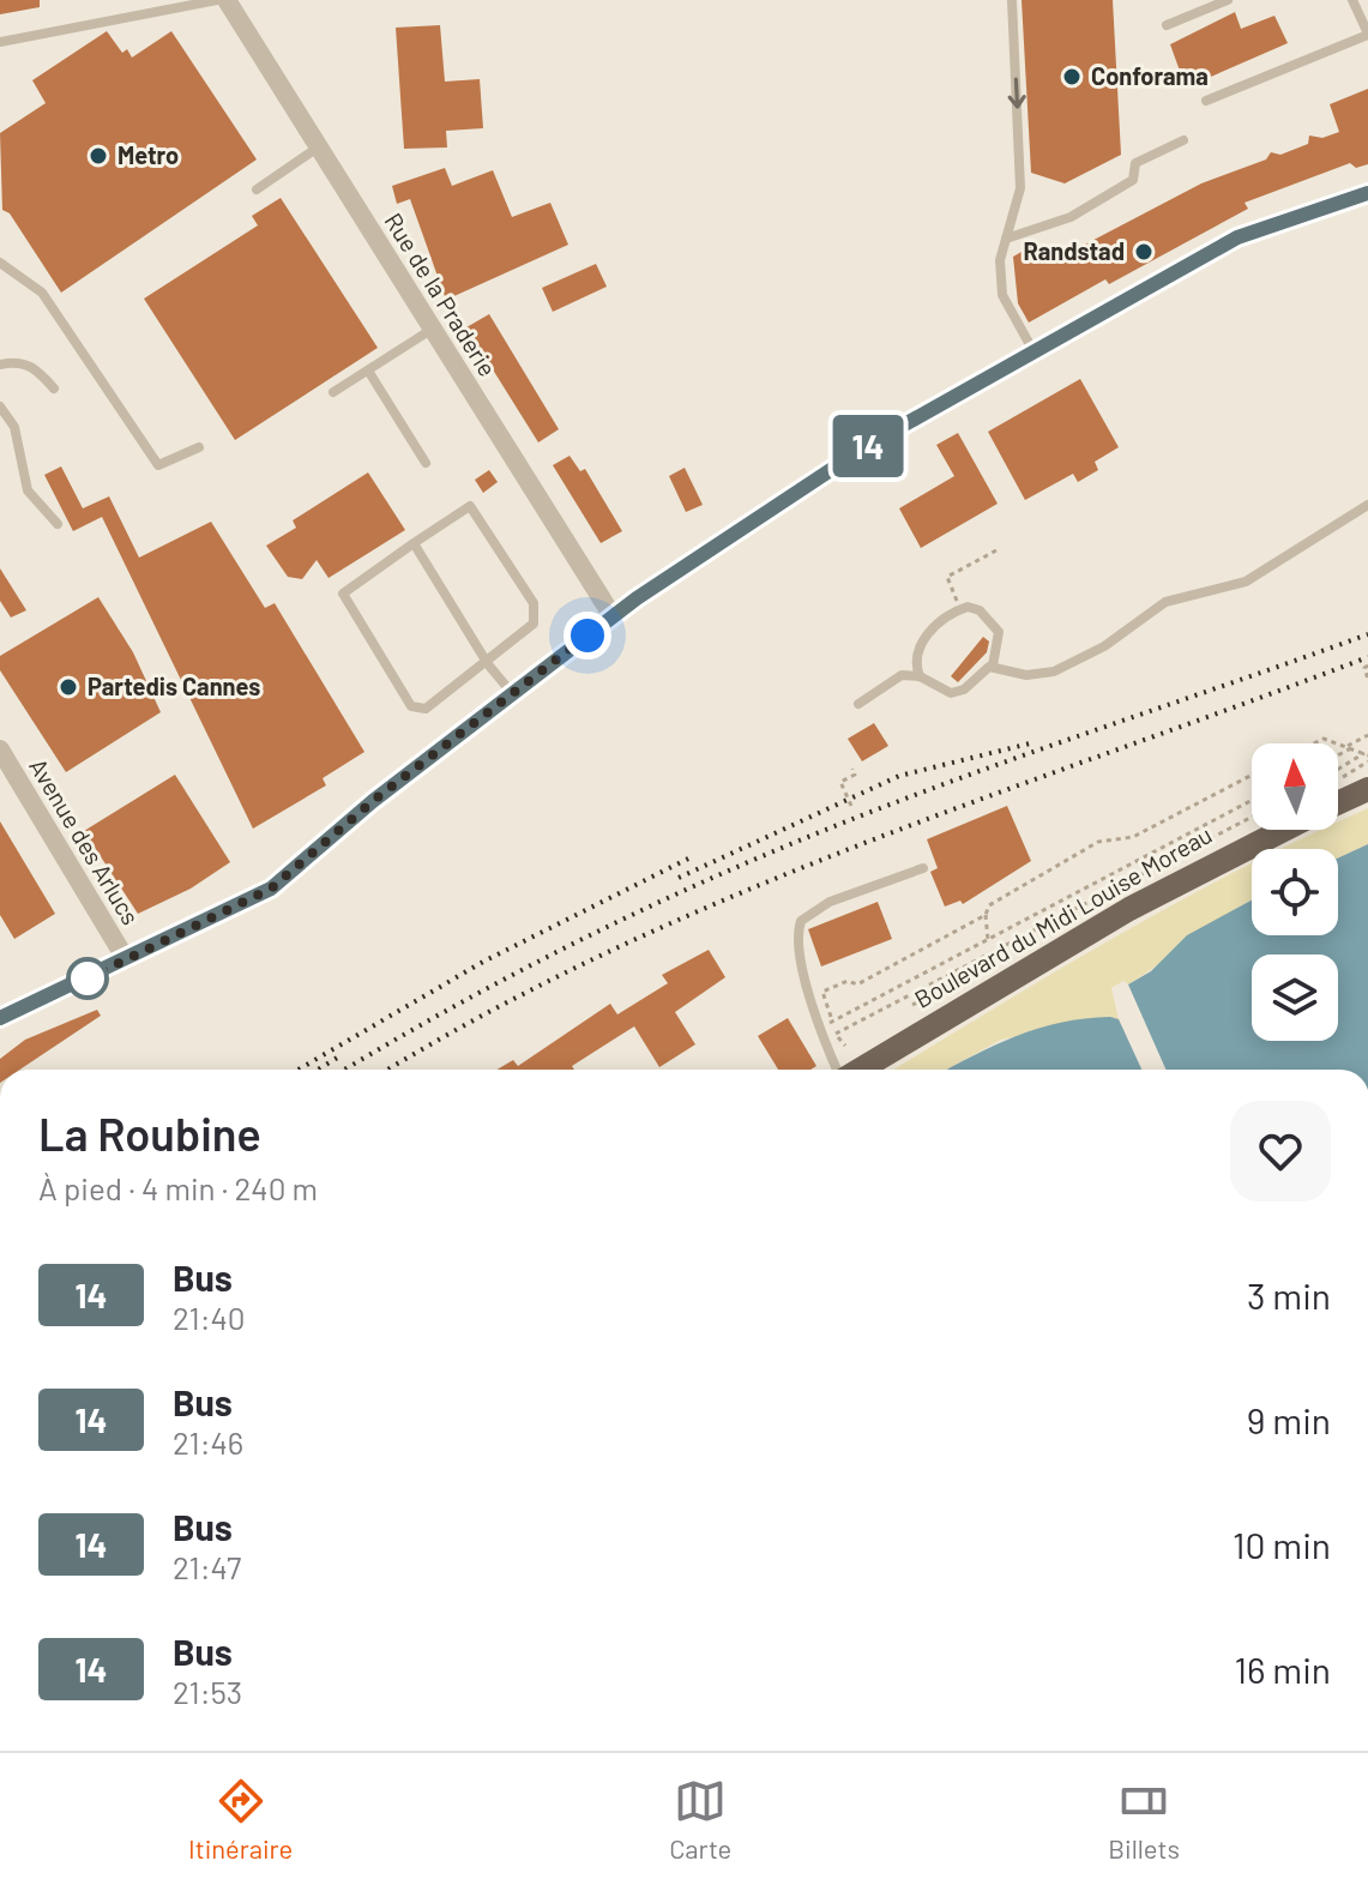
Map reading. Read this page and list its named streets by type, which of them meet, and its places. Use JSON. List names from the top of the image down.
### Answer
{
  "streets": {
    "main road": ["Boulevard du Midi Louise Moreau"],
    "street": ["Rue de la Praderie", "Avenue des Arlucs"]
  },
  "places": [
    "Conforama",
    "Metro",
    "Randstad",
    "Partedis Cannes"
  ],
  "lines": ["bus line 14"],
  "north": "top",
  "page": {
    "on_map": "14",
    "heading": ["La Roubine", "À pied · 4 min · 240 m"],
    "list": [
      {
        "mark": "14",
        "name": "Bus",
        "note": "21:40",
        "value": "3 min"
      },
      {
        "mark": "14",
        "name": "Bus",
        "note": "21:46",
        "value": "9 min"
      },
      {
        "mark": "14",
        "name": "Bus",
        "note": "21:47",
        "value": "10 min"
      },
      {
        "mark": "14",
        "name": "Bus",
        "note": "21:53",
        "value": "16 min"
      }
    ],
    "tabs": ["Itinéraire", "Carte", "Billets"]
  }
}
